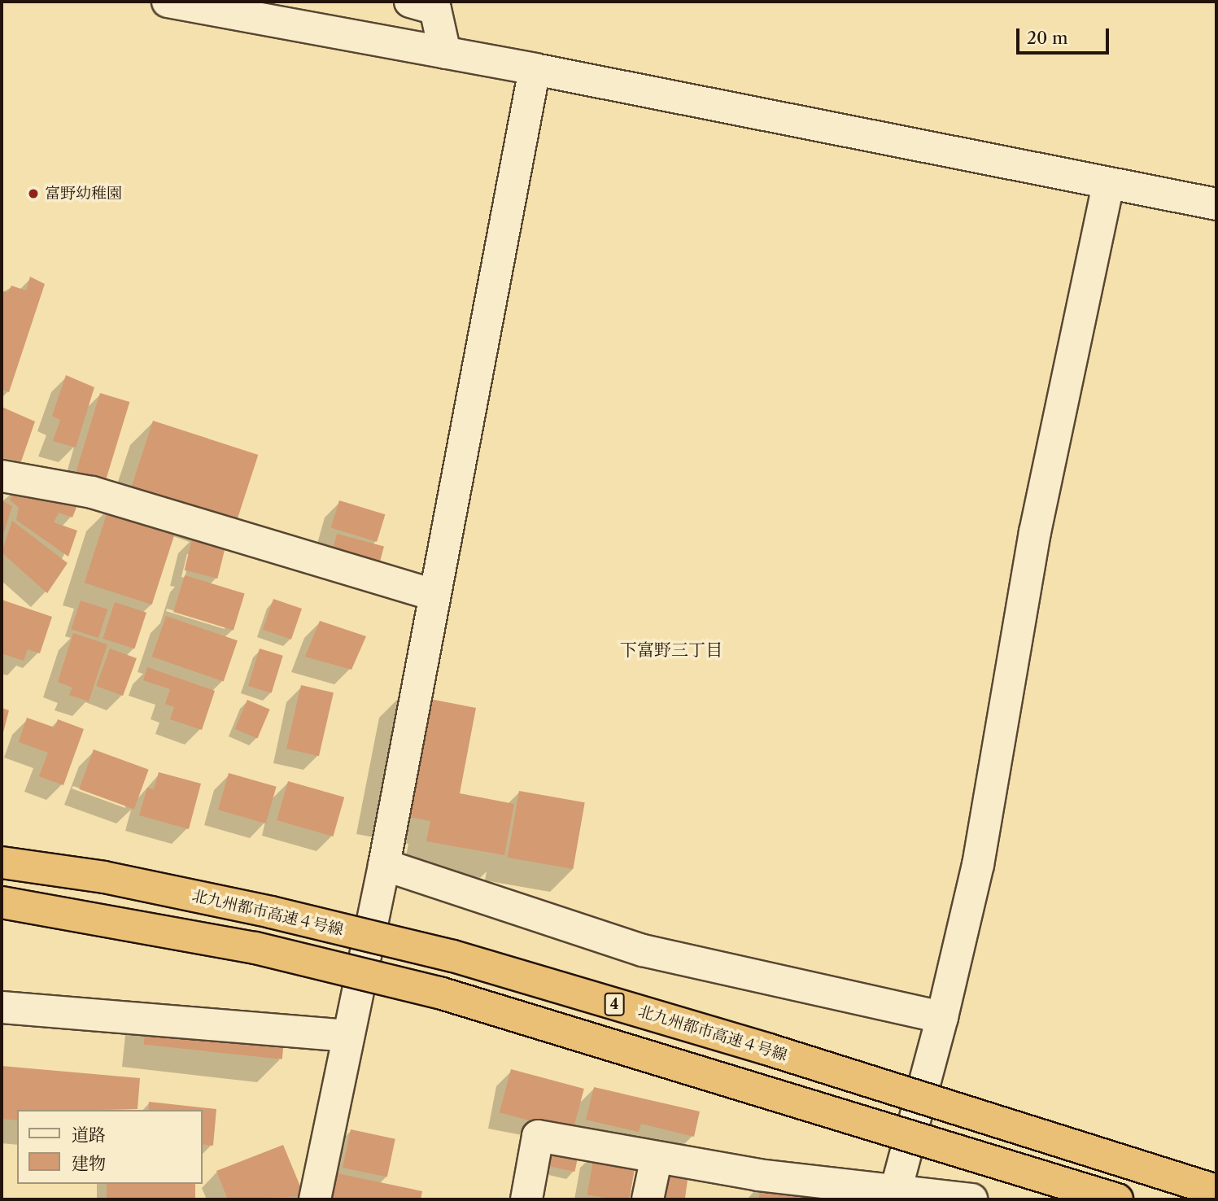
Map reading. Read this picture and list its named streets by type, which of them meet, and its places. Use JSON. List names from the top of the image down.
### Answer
{
  "streets": {
    "highway": ["北九州都市高速４号線", "4"]
  },
  "districts": ["下富野三丁目"],
  "places": ["富野幼稚園"],
  "legend": ["道路", "建物"],
  "scale_bar": "20 m"
}
